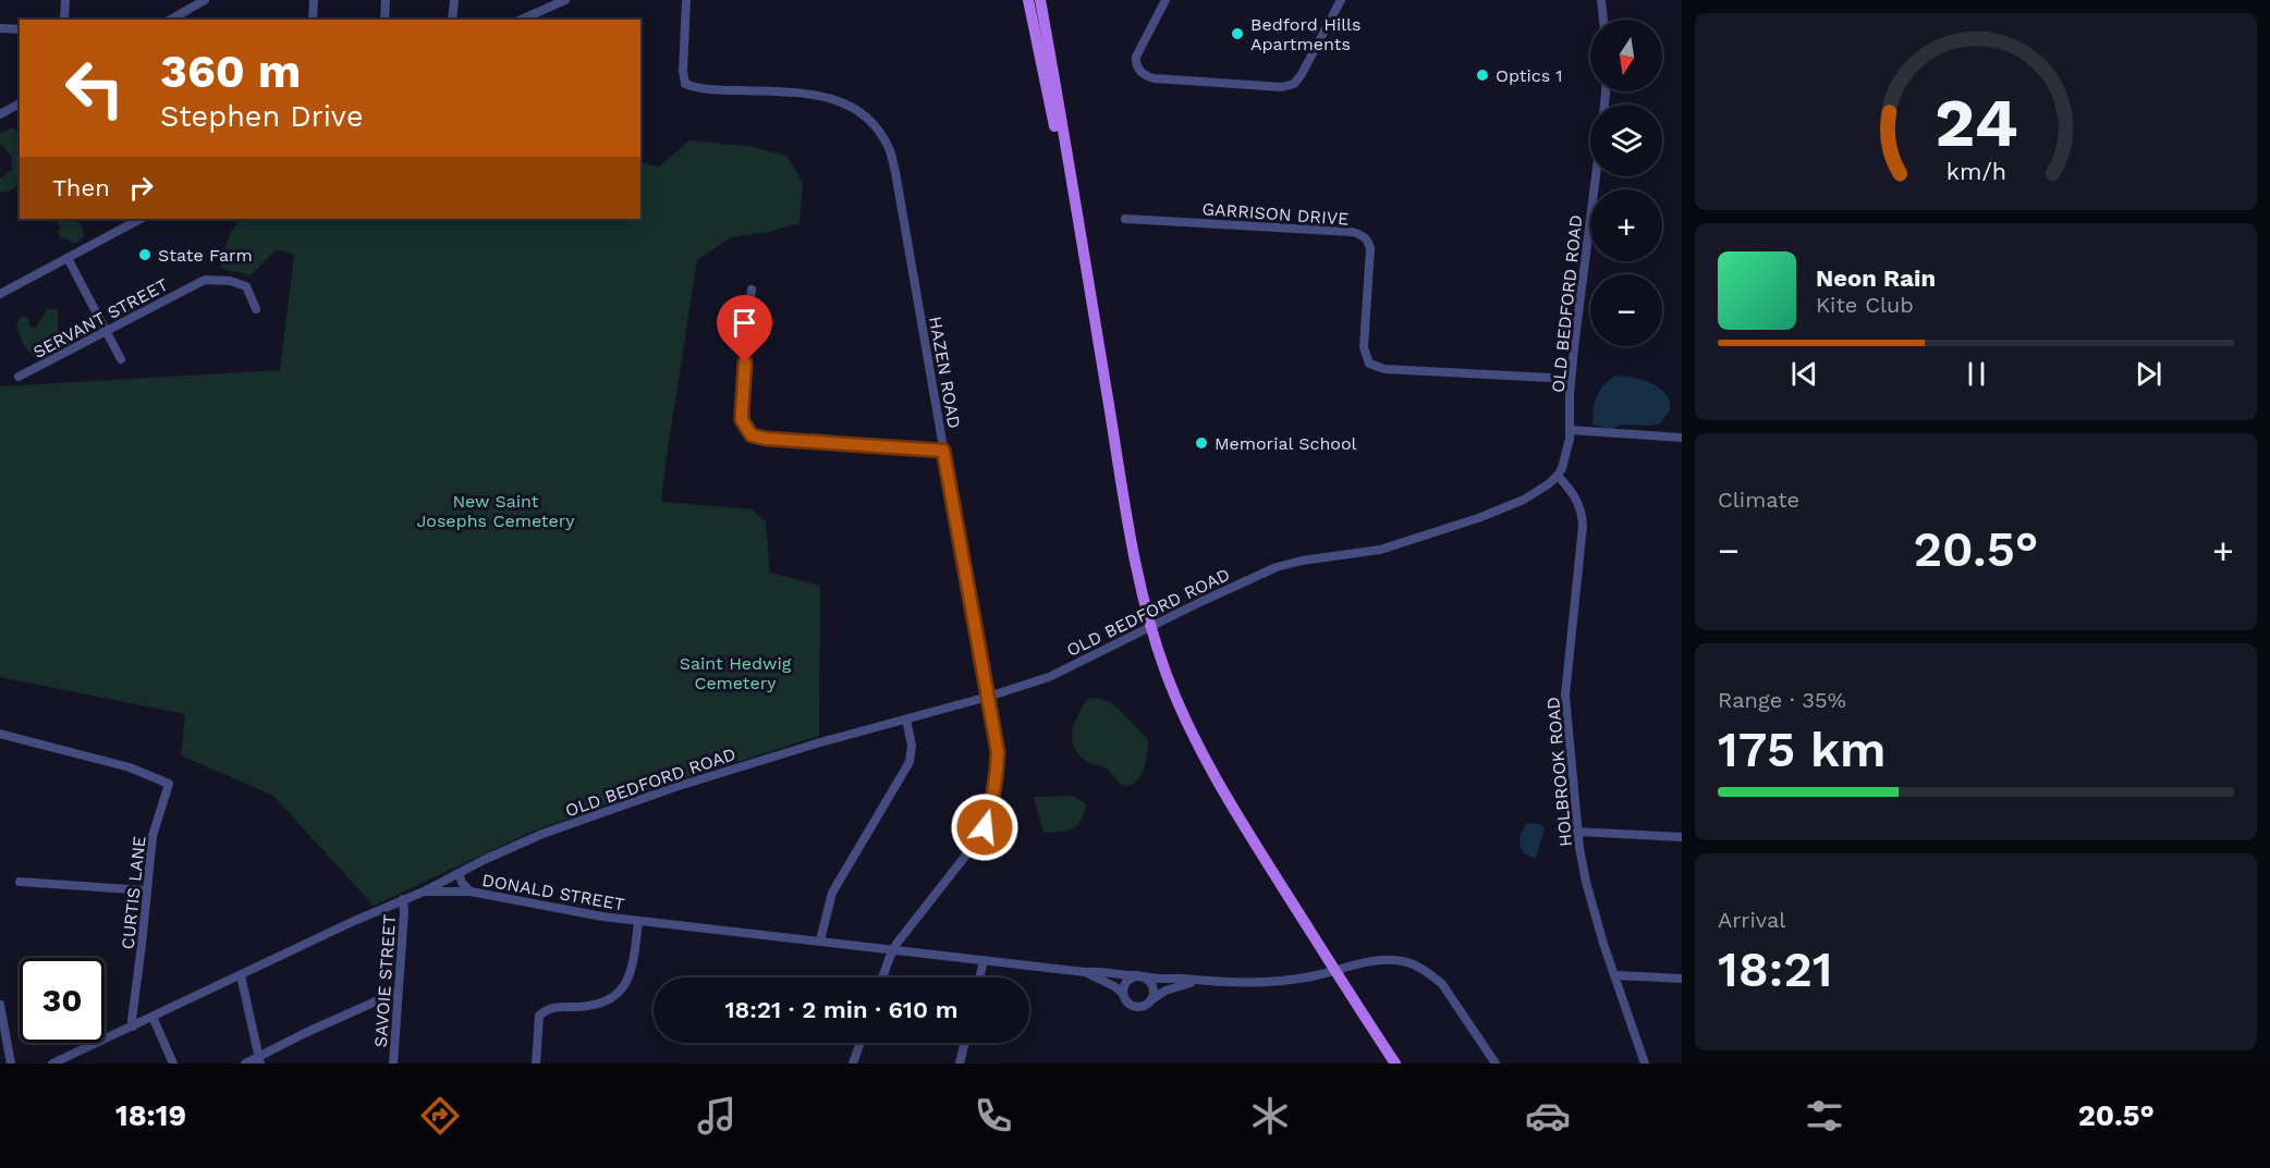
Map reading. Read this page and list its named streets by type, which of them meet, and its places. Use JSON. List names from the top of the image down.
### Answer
{
  "streets": {
    "street": [
      "GARRISON DRIVE",
      "OLD BEDFORD ROAD",
      "SERVANT STREET",
      "HAZEN ROAD",
      "HOLBROOK ROAD",
      "DONALD STREET",
      "CURTIS LANE",
      "SAVOIE STREET"
    ]
  },
  "crossings": [
    ["GARRISON DRIVE", "OLD BEDFORD ROAD"],
    ["OLD BEDFORD ROAD", "HAZEN ROAD"],
    ["OLD BEDFORD ROAD", "HOLBROOK ROAD"],
    ["OLD BEDFORD ROAD", "DONALD STREET"],
    ["HAZEN ROAD", "DONALD STREET"],
    ["DONALD STREET", "CURTIS LANE"],
    ["DONALD STREET", "SAVOIE STREET"]
  ],
  "parks": ["New Saint Josephs Cemetery", "Saint Hedwig Cemetery"],
  "places": [
    "Bedford Hills Apartments",
    "Optics 1",
    "State Farm",
    "Memorial School"
  ],
  "north": "bottom",
  "page": {
    "map_buttons": ["+", "−"],
    "turn": ["360 m", "Stephen Drive"],
    "then": "Then",
    "song": ["Neon Rain", "Kite Club"],
    "tile": [
      "Climate",
      ["Range · 35%", "175 km"],
      ["Arrival", "18:21"]
    ],
    "heat": ["−", "20.5°", "+"],
    "limit": "30",
    "trip": "18:21 · 2 min · 610 m",
    "tabs": ["18:19", "20.5°"],
    "gauge": ["24", "km/h"]
  }
}
